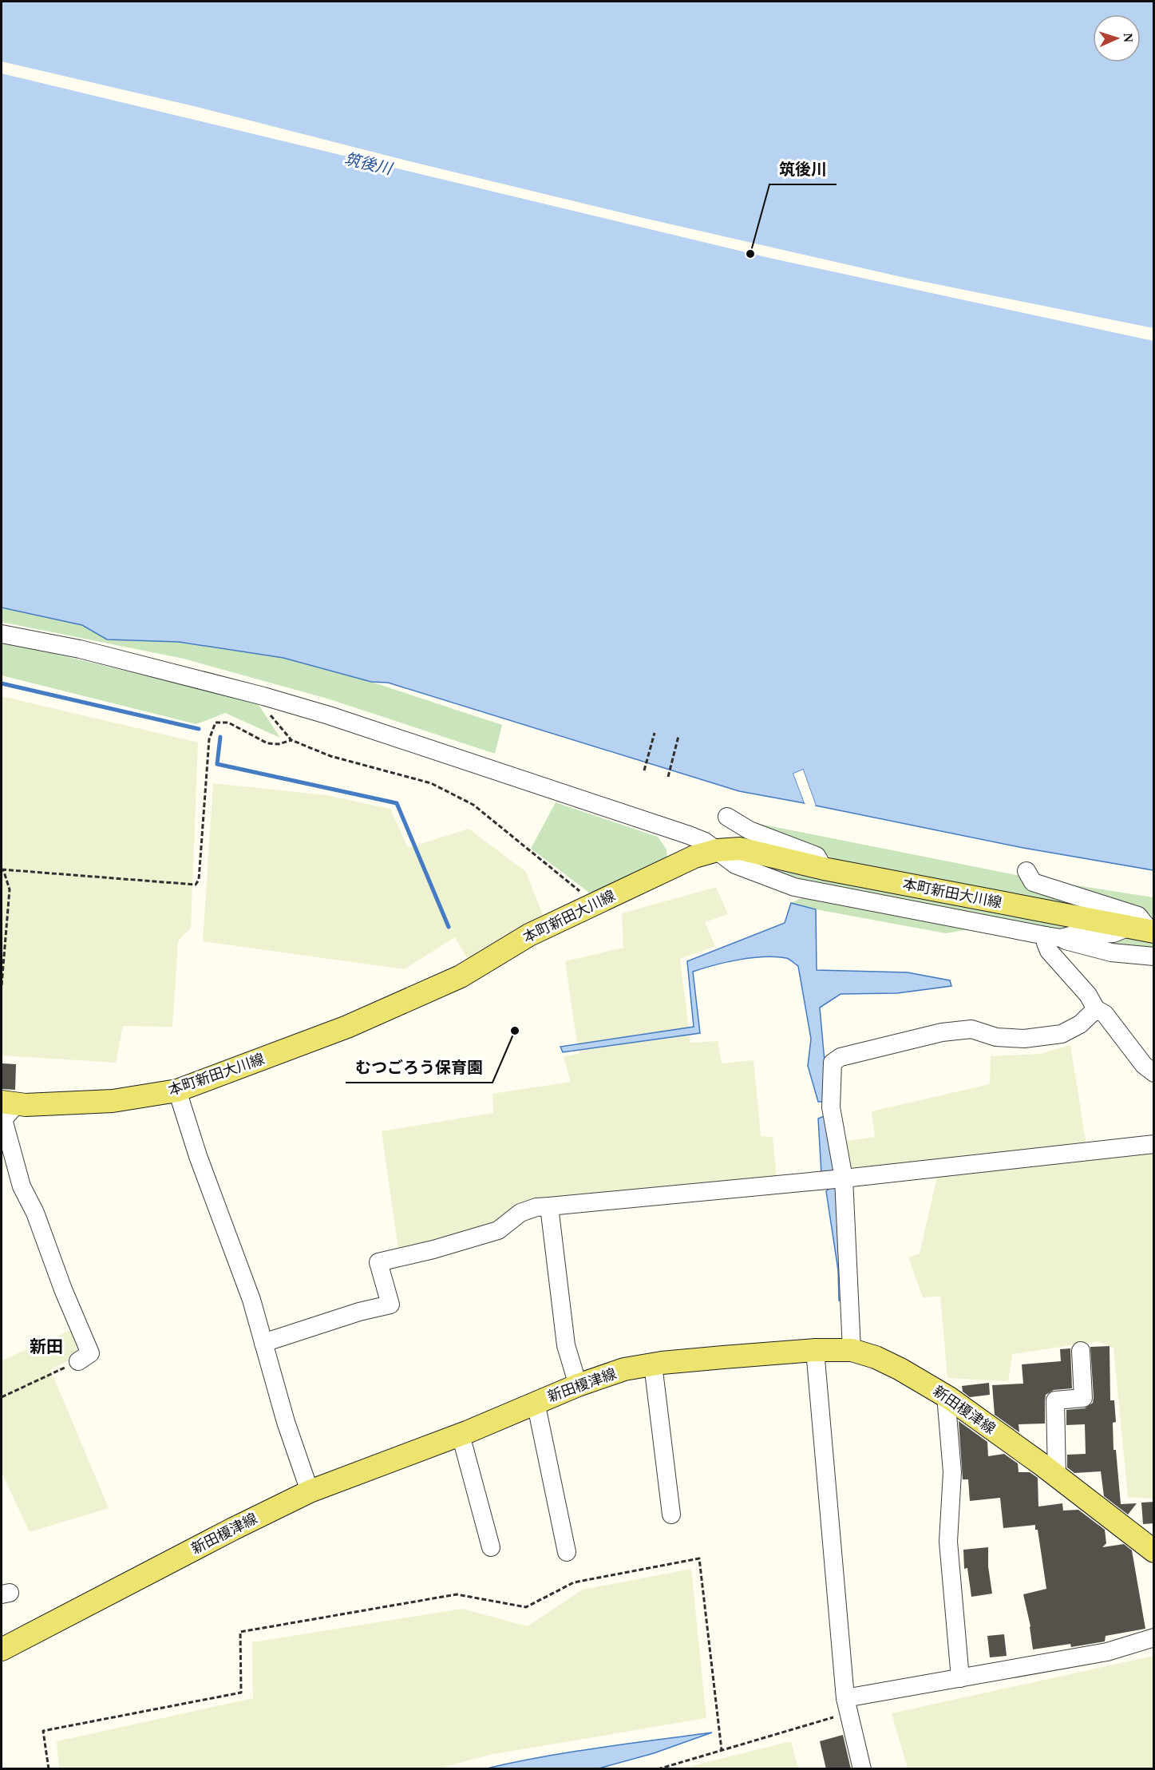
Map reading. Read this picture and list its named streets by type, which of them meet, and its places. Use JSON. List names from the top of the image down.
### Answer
{
  "streets": {
    "main road": ["本町新田大川線", "新田榎津線"]
  },
  "districts": ["新田"],
  "water": ["筑後川"],
  "places": ["筑後川", "むつごろう保育園"],
  "north": "right"
}
